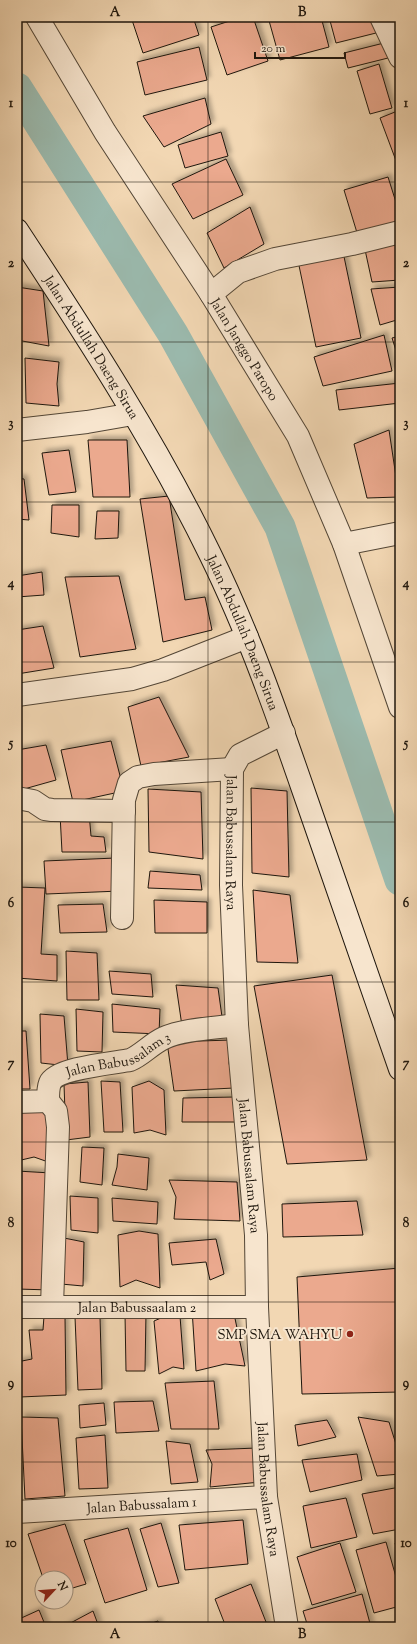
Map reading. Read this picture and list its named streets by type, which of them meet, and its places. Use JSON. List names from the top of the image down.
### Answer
{
  "streets": {
    "street": [
      "Jalan Abdullah Daeng Sirua",
      "Jalan Janggo Paropo",
      "Jalan Babussalam Raya",
      "Jalan Babussalam 3",
      "Jalan Babussaalam 2",
      "Jalan Babussalam 1"
    ]
  },
  "crossings": [
    ["Jalan Abdullah Daeng Sirua", "Jalan Babussalam Raya"],
    ["Jalan Babussalam Raya", "Jalan Babussalam 3"],
    ["Jalan Babussalam Raya", "Jalan Babussaalam 2"],
    ["Jalan Babussalam Raya", "Jalan Babussalam 1"]
  ],
  "places": ["SMP SMA WAHYU"],
  "scale_bar": "20 m",
  "north": "top right",
  "grid": {
    "columns": ["A", "B"],
    "rows": [
      "1",
      "2",
      "3",
      "4",
      "5",
      "6",
      "7",
      "8",
      "9",
      "10"
    ]
  }
}
